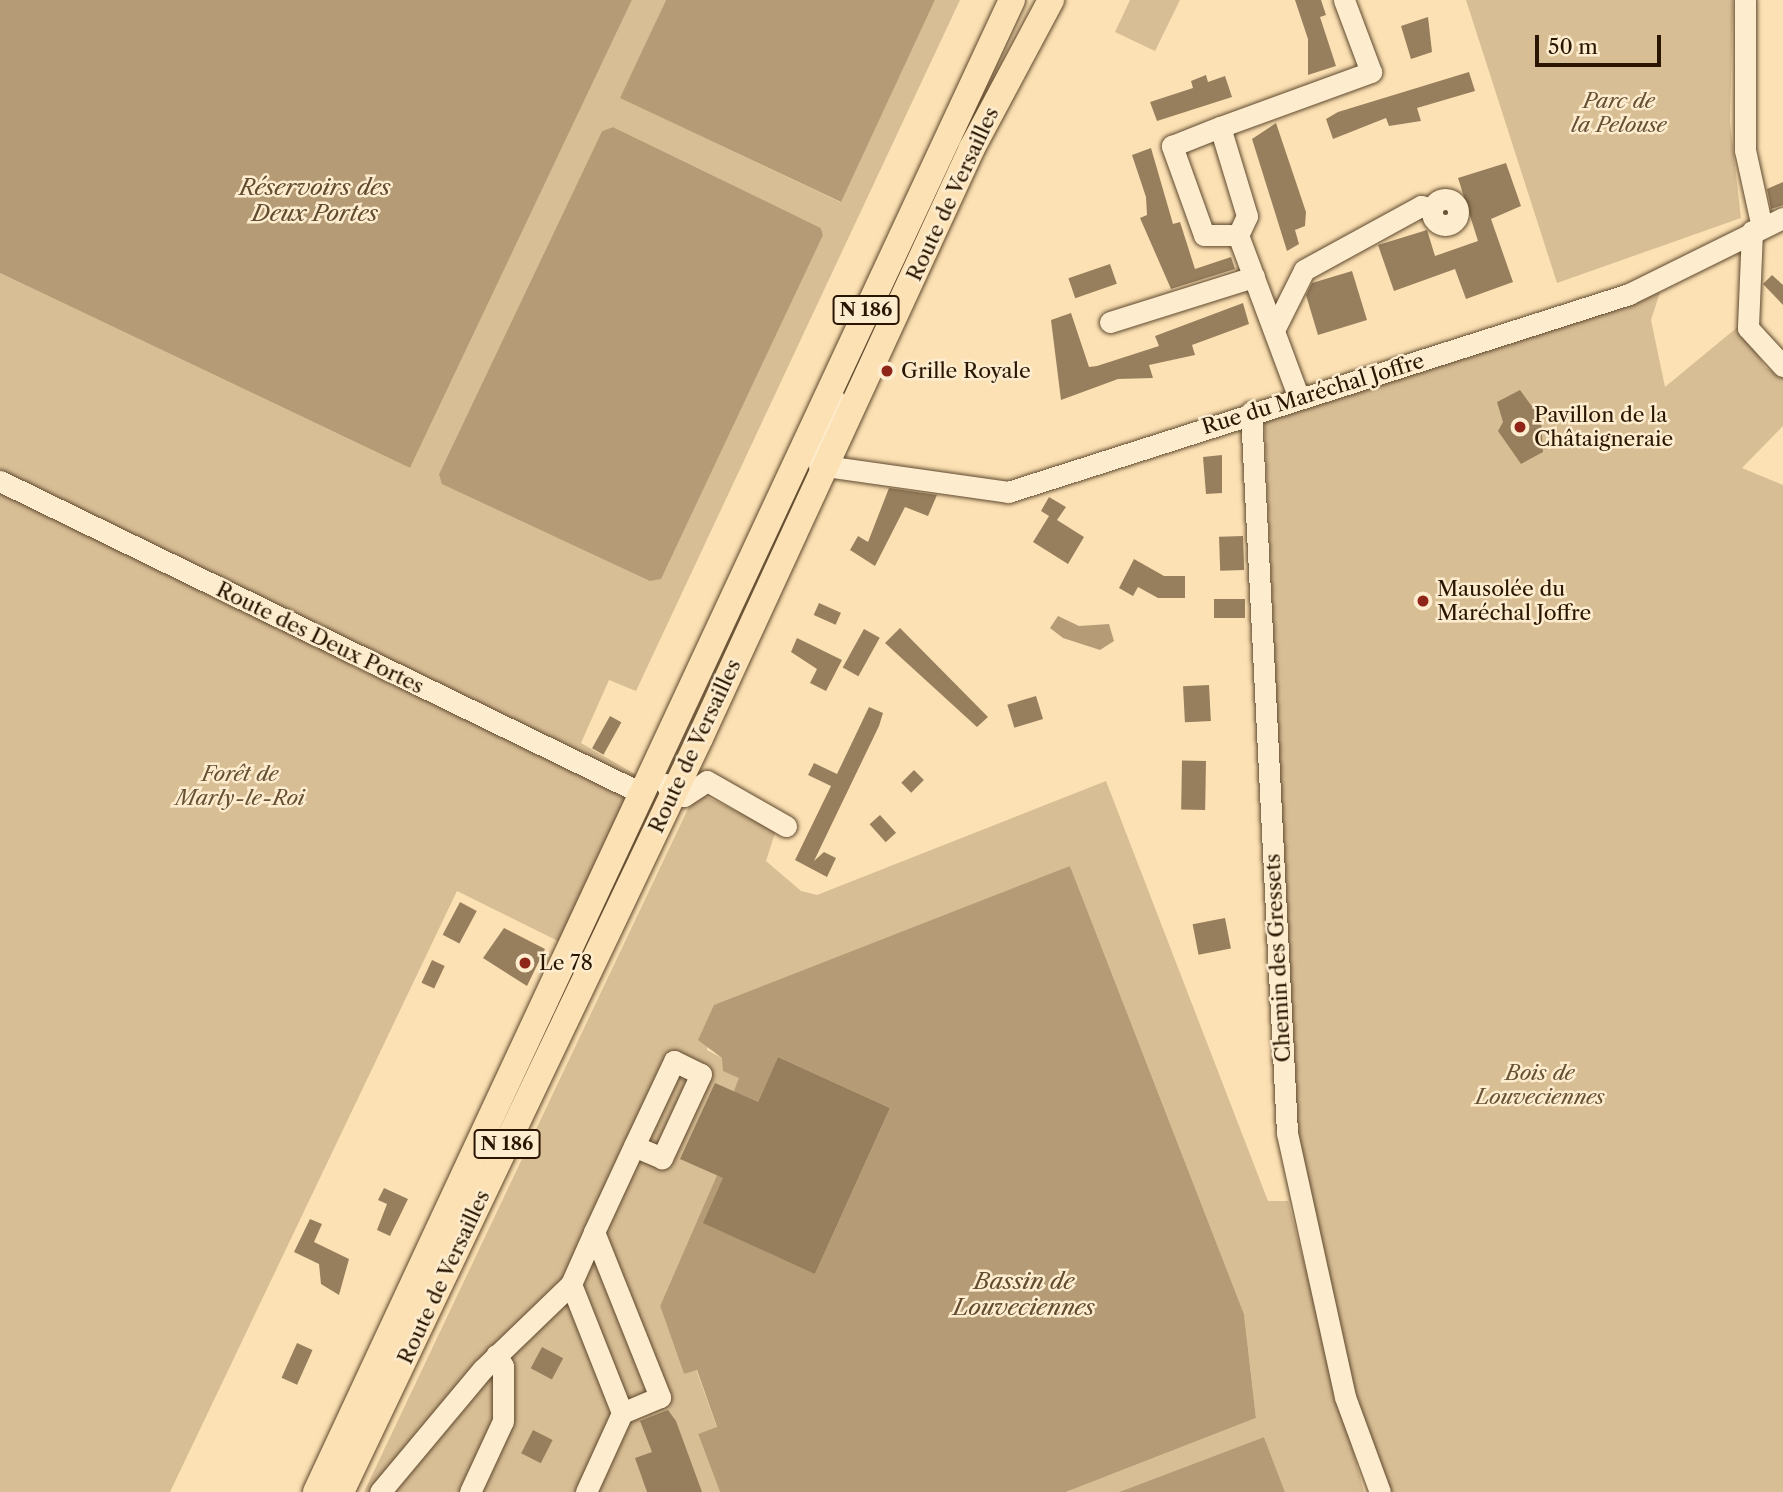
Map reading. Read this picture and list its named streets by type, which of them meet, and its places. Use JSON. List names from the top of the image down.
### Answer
{
  "streets": {
    "main road": ["Route de Versailles", "N 186"],
    "street": ["Rue du Maréchal Joffre", "Route des Deux Portes", "Chemin des Gressets"]
  },
  "crossings": [
    ["Route de Versailles", "Rue du Maréchal Joffre"],
    ["Route de Versailles", "Route des Deux Portes"],
    ["Rue du Maréchal Joffre", "Chemin des Gressets"]
  ],
  "water": ["Réservoirs des Deux Portes", "Bassin de Louveciennes"],
  "parks": ["Parc de la Pelouse", "Forêt de Marly-le-Roi", "Bois de Louveciennes"],
  "places": [
    "Grille Royale",
    "Pavillon de la Châtaigneraie",
    "Mausolée du Maréchal Joffre",
    "Le 78"
  ],
  "scale_bar": "50 m"
}
